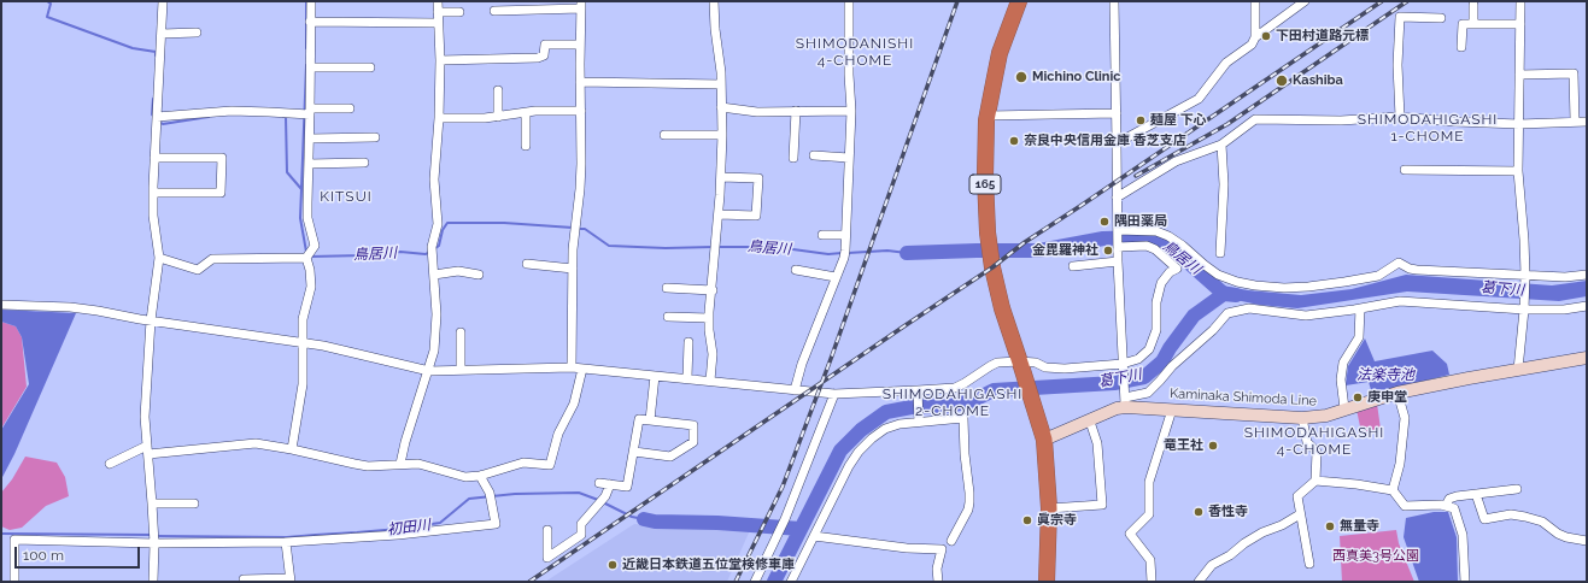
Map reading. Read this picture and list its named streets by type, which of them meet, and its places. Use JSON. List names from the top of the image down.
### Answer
{
  "streets": {
    "highway": ["165"],
    "main road": ["Kaminaka Shimoda Line"]
  },
  "crossings": [
    ["165", "Kaminaka Shimoda Line"]
  ],
  "districts": [
    "SHIMODANISHI 4-CHOME",
    "SHIMODAHIGASHI 1-CHOME",
    "KITSUI",
    "SHIMODAHIGASHI 2-CHOME",
    "SHIMODAHIGASHI 4-CHOME"
  ],
  "water": [
    "鳥居川",
    "葛下川",
    "法楽寺池",
    "初田川"
  ],
  "parks": ["西真美3号公園"],
  "places": [
    "下田村道路元標",
    "Michino Clinic",
    "Kashiba",
    "麺屋 下心",
    "奈良中央信用金庫 香芝支店",
    "隅田薬局",
    "金毘羅神社",
    "庚申堂",
    "竜王社",
    "香性寺",
    "眞宗寺",
    "無量寺",
    "近畿日本鉄道五位堂検修車庫"
  ],
  "scale_bar": "100 m"
}
